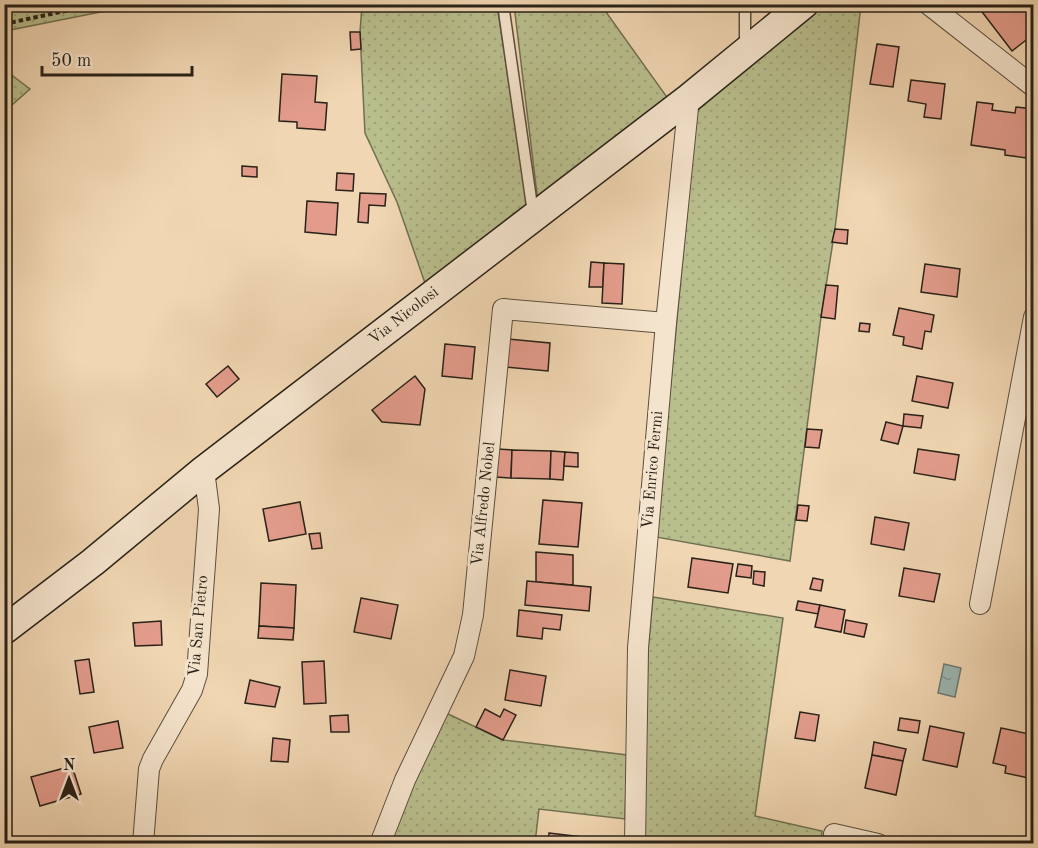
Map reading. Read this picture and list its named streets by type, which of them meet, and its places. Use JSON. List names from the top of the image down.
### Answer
{
  "streets": {
    "main road": ["Via Nicolosi"],
    "street": ["Via Enrico Fermi", "Via Alfredo Nobel", "Via San Pietro"]
  },
  "crossings": [
    ["Via Nicolosi", "Via Enrico Fermi"],
    ["Via Nicolosi", "Via San Pietro"],
    ["Via Enrico Fermi", "Via Alfredo Nobel"]
  ],
  "scale_bar": "50 m",
  "north": "top"
}
